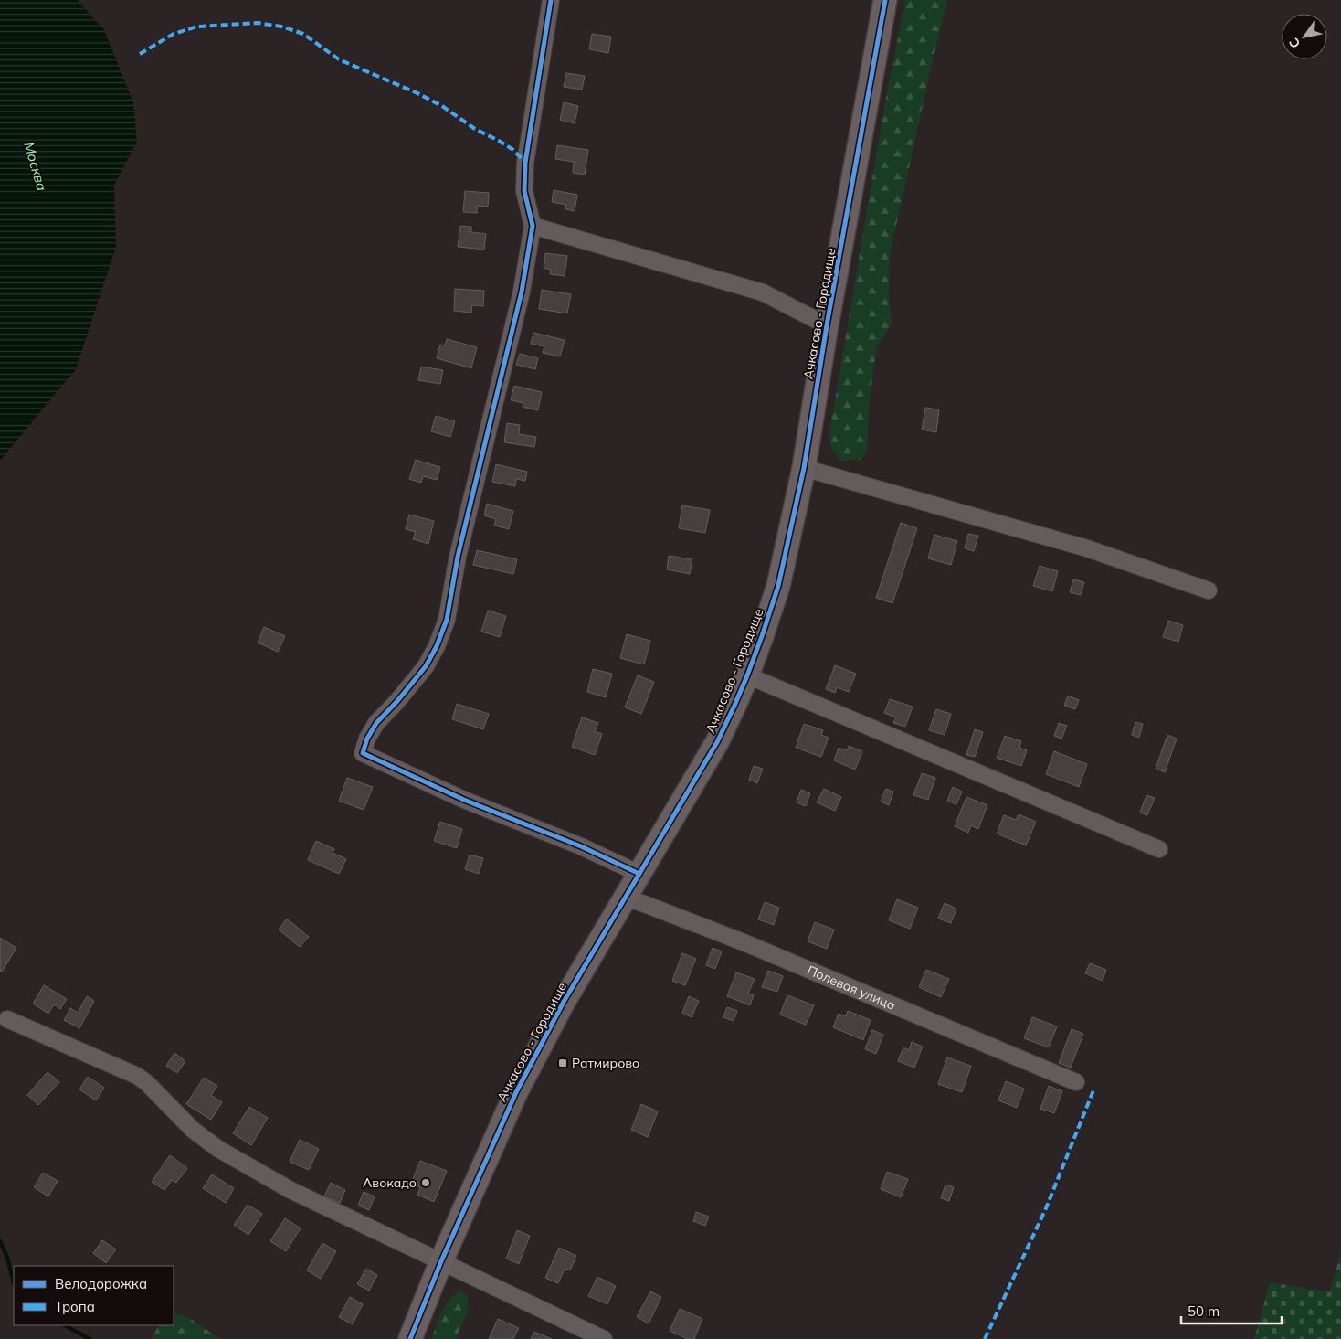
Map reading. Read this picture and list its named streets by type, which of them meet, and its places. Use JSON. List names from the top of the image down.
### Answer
{
  "streets": {
    "street": ["Ачкасово - Городище", "Полевая улица"]
  },
  "crossings": [
    ["Ачкасово - Городище", "Полевая улица"]
  ],
  "water": ["Москва"],
  "places": {
    "transit": ["Ратмирово"],
    "other": ["Авокадо"]
  },
  "legend": ["Велодорожка", "Тропа"],
  "scale_bar": "50 m",
  "north": "bottom left"
}
